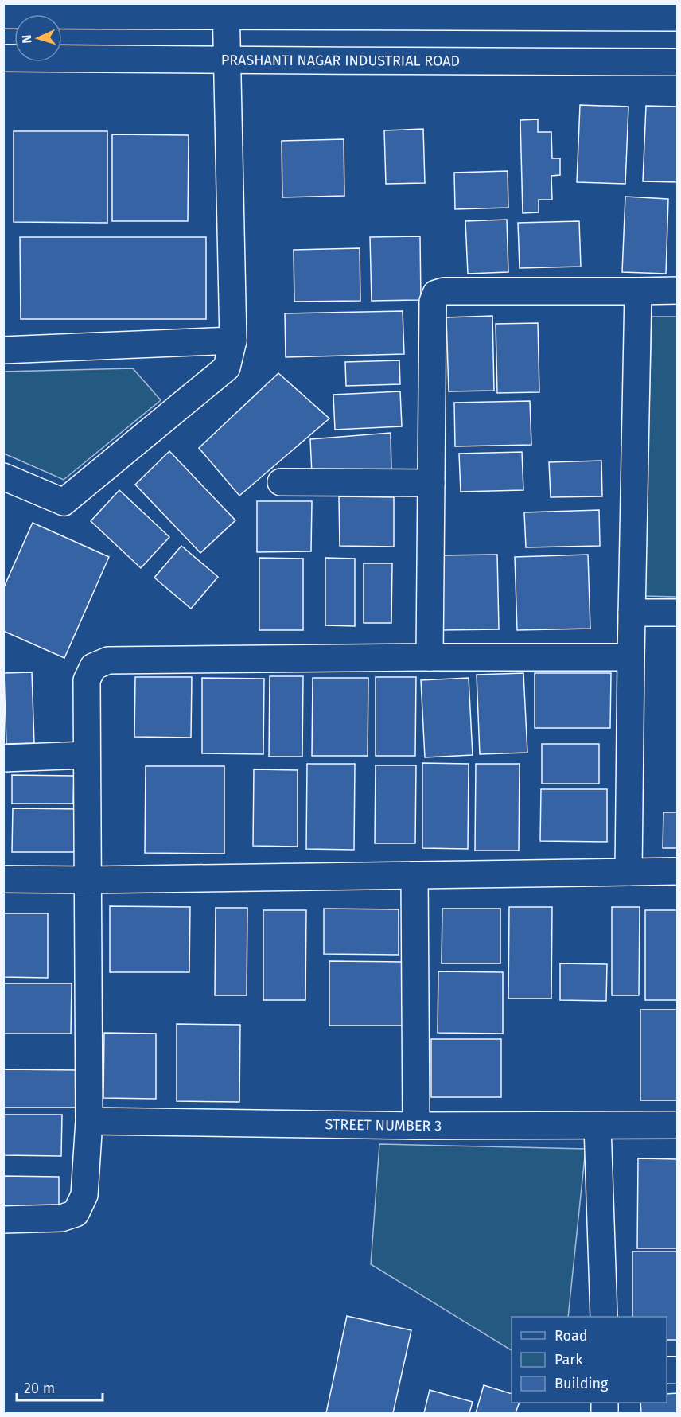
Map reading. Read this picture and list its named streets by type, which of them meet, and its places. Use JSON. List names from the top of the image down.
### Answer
{
  "streets": {
    "street": ["PRASHANTI NAGAR INDUSTRIAL ROAD", "STREET NUMBER 3"]
  },
  "legend": ["Road", "Park", "Building"],
  "scale_bar": "20 m",
  "north": "left"
}
